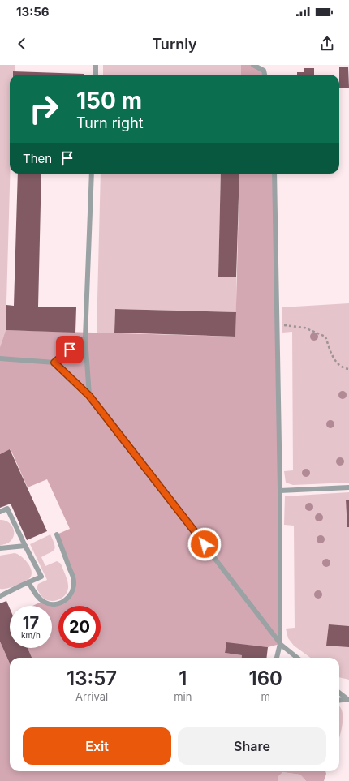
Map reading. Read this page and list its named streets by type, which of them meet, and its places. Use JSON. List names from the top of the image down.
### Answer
{
  "page": {
    "status": "13:56",
    "header": "Turnly",
    "turn": ["150 m", "Turn right"],
    "then": "Then",
    "speed": "17 km/h",
    "limit": "20",
    "eta": [
      "13:57",
      "Arrival",
      "1",
      "min",
      "160",
      "m"
    ],
    "buttons": ["Exit", "Share"]
  }
}
